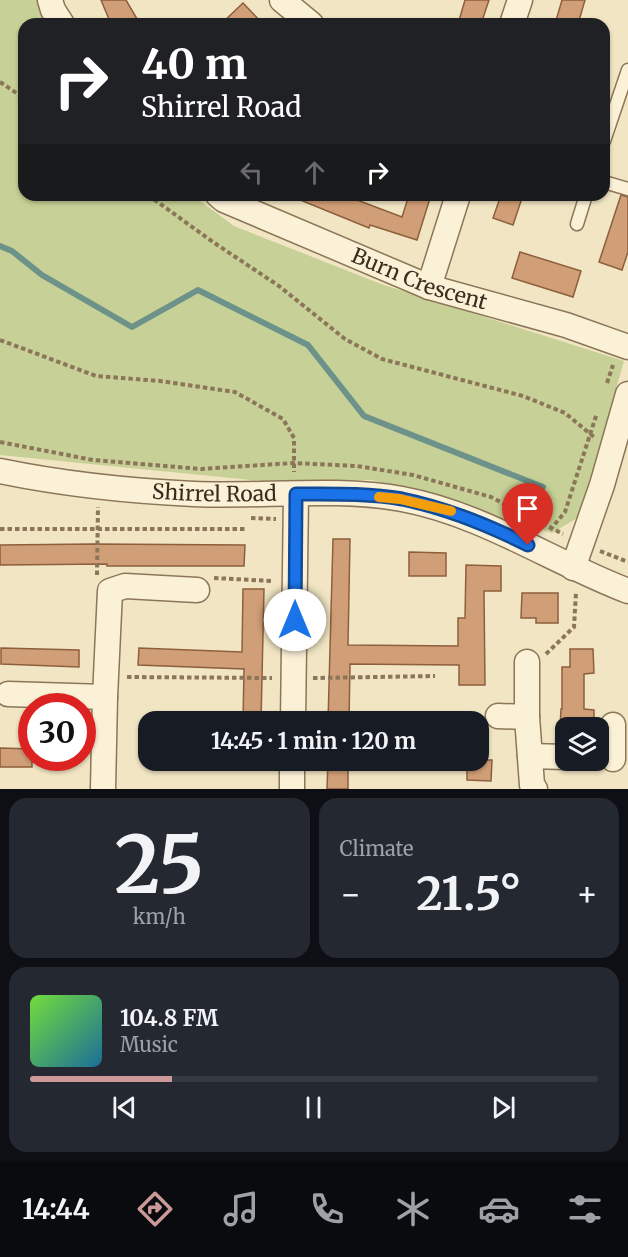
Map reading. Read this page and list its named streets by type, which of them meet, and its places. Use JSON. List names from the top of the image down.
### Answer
{
  "streets": {
    "street": ["Burn Crescent", "Shirrel Road"]
  },
  "page": {
    "turn": ["40 m", "Shirrel Road"],
    "limit": "30",
    "trip": "14:45 · 1 min · 120 m",
    "tile": [
      ["25", "km/h"],
      "Climate"
    ],
    "heat": ["−", "21.5°", "+"],
    "song": ["104.8 FM", "Music"],
    "tabs": "14:44"
  }
}
